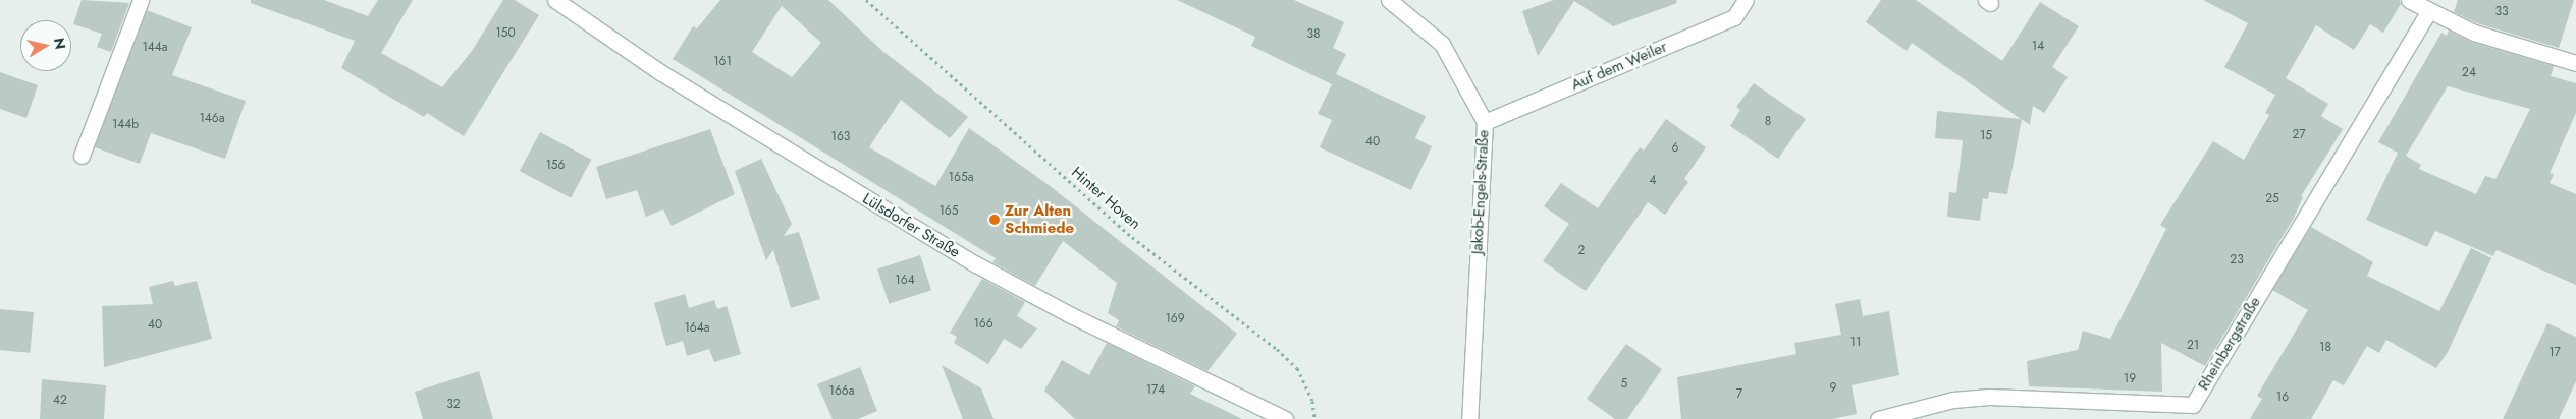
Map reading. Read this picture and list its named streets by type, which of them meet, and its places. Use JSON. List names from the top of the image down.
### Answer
{
  "streets": {
    "street": [
      "Auf dem Weiler",
      "Jakob-Engels-Straße",
      "Lülsdorfer Straße",
      "Rheinbergstraße"
    ],
    "path": ["Hinter Hoven"]
  },
  "crossings": [
    ["Auf dem Weiler", "Jakob-Engels-Straße"]
  ],
  "places": ["Zur Alten Schmiede"],
  "house_numbers": [
    "33",
    "150",
    "38",
    "14",
    "144a",
    "161",
    "24",
    "146a",
    "8",
    "144b",
    "27",
    "15",
    "163",
    "40",
    "6",
    "156",
    "165a",
    "4",
    "25",
    "165",
    "2",
    "23",
    "164",
    "169",
    "166",
    "40",
    "164a",
    "11",
    "21",
    "18",
    "17",
    "19",
    "5",
    "9",
    "174",
    "166a",
    "7",
    "16",
    "42",
    "32"
  ],
  "north": "right"
}
